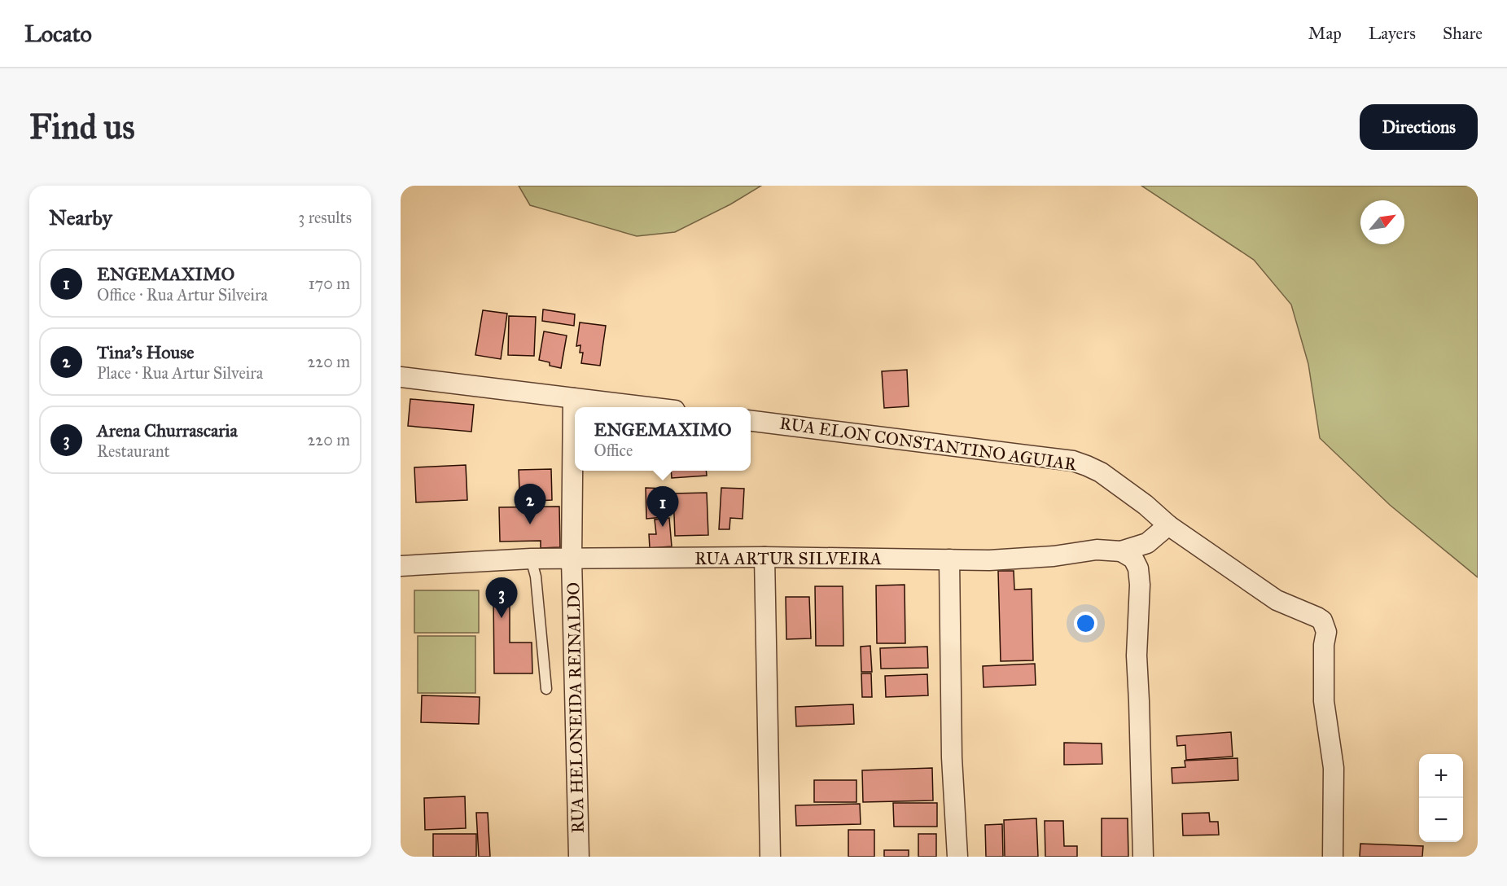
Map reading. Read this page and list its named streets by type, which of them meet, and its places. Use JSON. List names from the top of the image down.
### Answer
{
  "streets": {
    "street": ["RUA ELON CONSTANTINO AGUIAR", "RUA ARTUR SILVEIRA", "RUA HELONEIDA REINALDO"]
  },
  "crossings": [
    ["RUA ELON CONSTANTINO AGUIAR", "RUA ARTUR SILVEIRA"],
    ["RUA ARTUR SILVEIRA", "RUA HELONEIDA REINALDO"]
  ],
  "north": "top right",
  "page": {
    "header": "Locato",
    "nav": ["Map", "Layers", "Share"],
    "buttons": "Directions",
    "title": "Find us",
    "heading": ["Nearby", "3 results"],
    "list": [
      {
        "mark": "1",
        "name": "ENGEMAXIMO",
        "note": "Office · Rua Artur Silveira",
        "value": "170 m"
      },
      {
        "mark": "2",
        "name": "Tina's House",
        "note": "Place · Rua Artur Silveira",
        "value": "220 m"
      },
      {
        "mark": "3",
        "name": "Arena Churrascaria",
        "note": "Restaurant",
        "value": "220 m"
      }
    ],
    "popup": ["ENGEMAXIMO", "Office"],
    "pins": ["2", "1", "3"],
    "map_buttons": ["+", "−"]
  }
}
